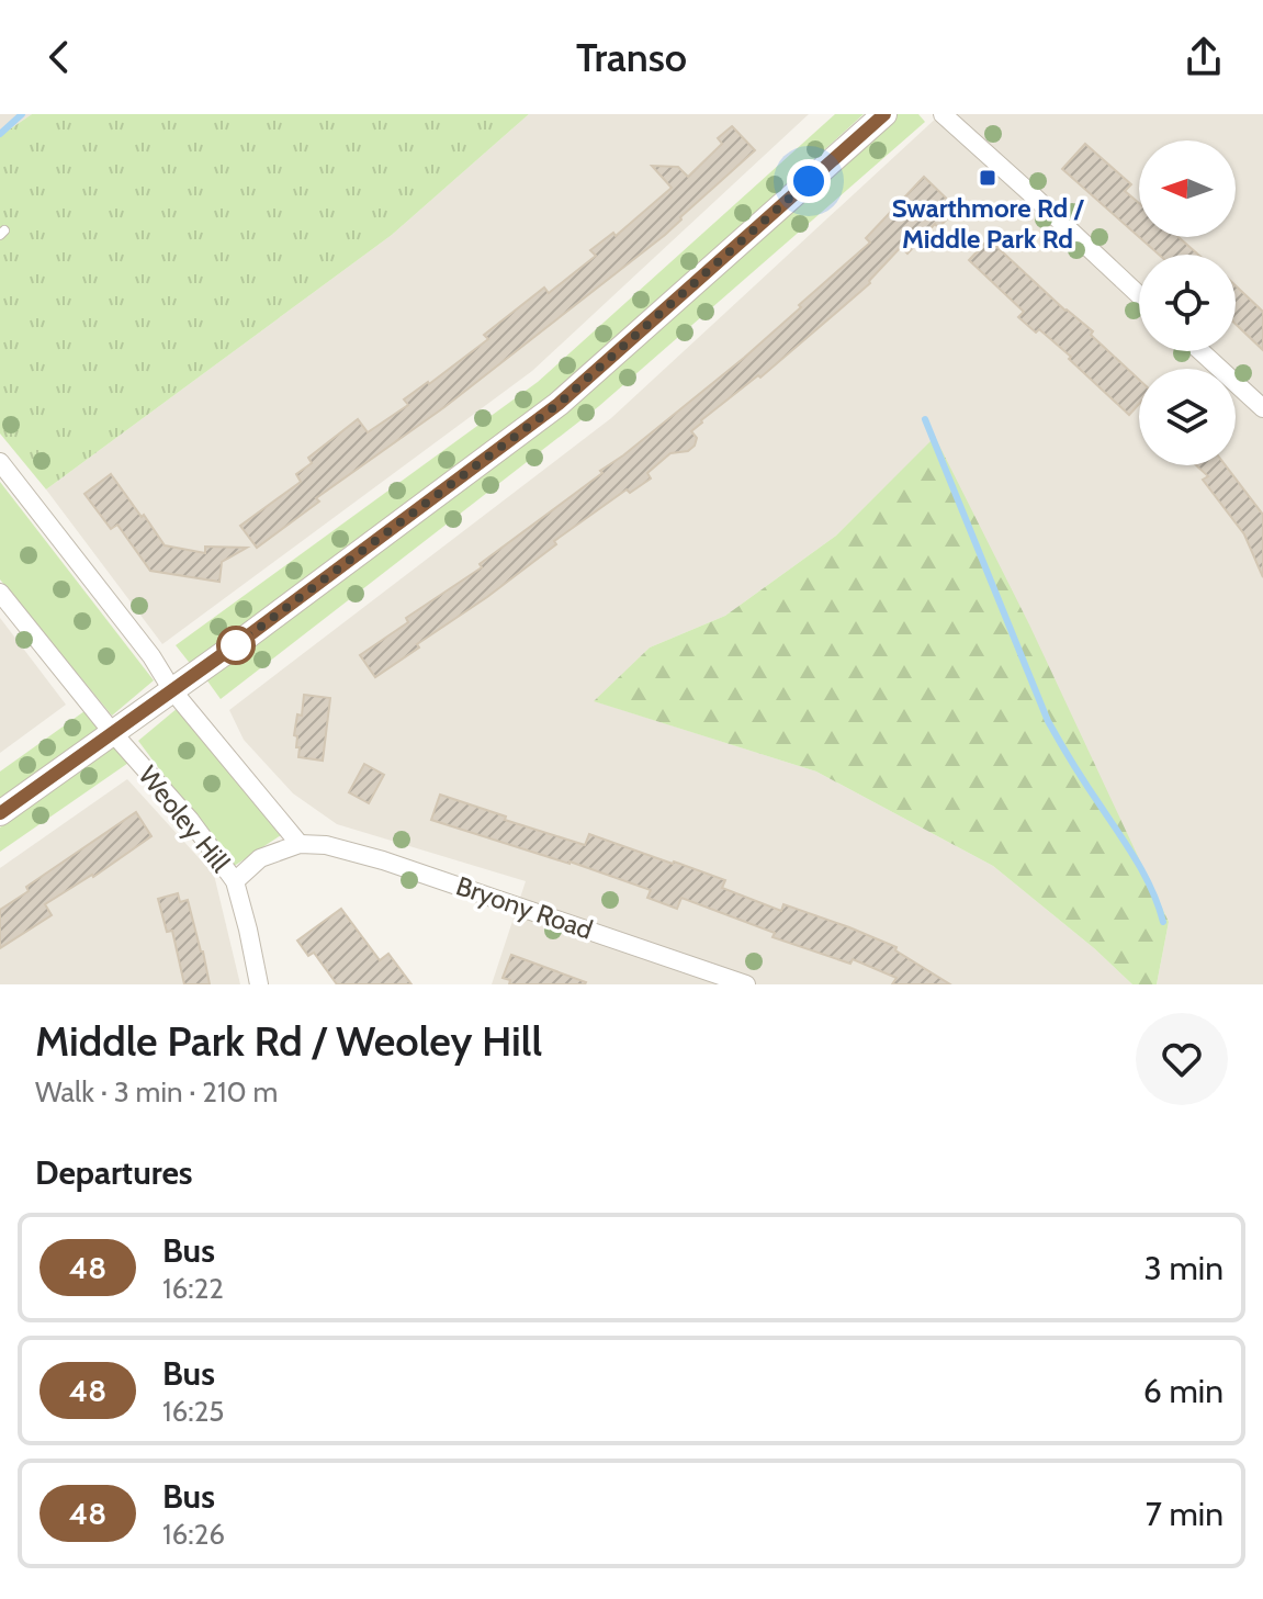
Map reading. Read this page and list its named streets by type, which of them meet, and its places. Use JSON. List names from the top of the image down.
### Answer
{
  "streets": {
    "street": ["Weoley Hill", "Bryony Road"]
  },
  "crossings": [
    ["Weoley Hill", "Bryony Road"]
  ],
  "places": {
    "transit": ["Swarthmore Rd / Middle Park Rd"]
  },
  "lines": ["bus line 48"],
  "north": "left",
  "page": {
    "header": "Transo",
    "heading": [
      ["Middle Park Rd / Weoley Hill", "Walk · 3 min · 210 m"],
      "Departures"
    ],
    "list": [
      {
        "mark": "48",
        "name": "Bus",
        "note": "16:22",
        "value": "3 min"
      },
      {
        "mark": "48",
        "name": "Bus",
        "note": "16:25",
        "value": "6 min"
      },
      {
        "mark": "48",
        "name": "Bus",
        "note": "16:26",
        "value": "7 min"
      }
    ]
  }
}
